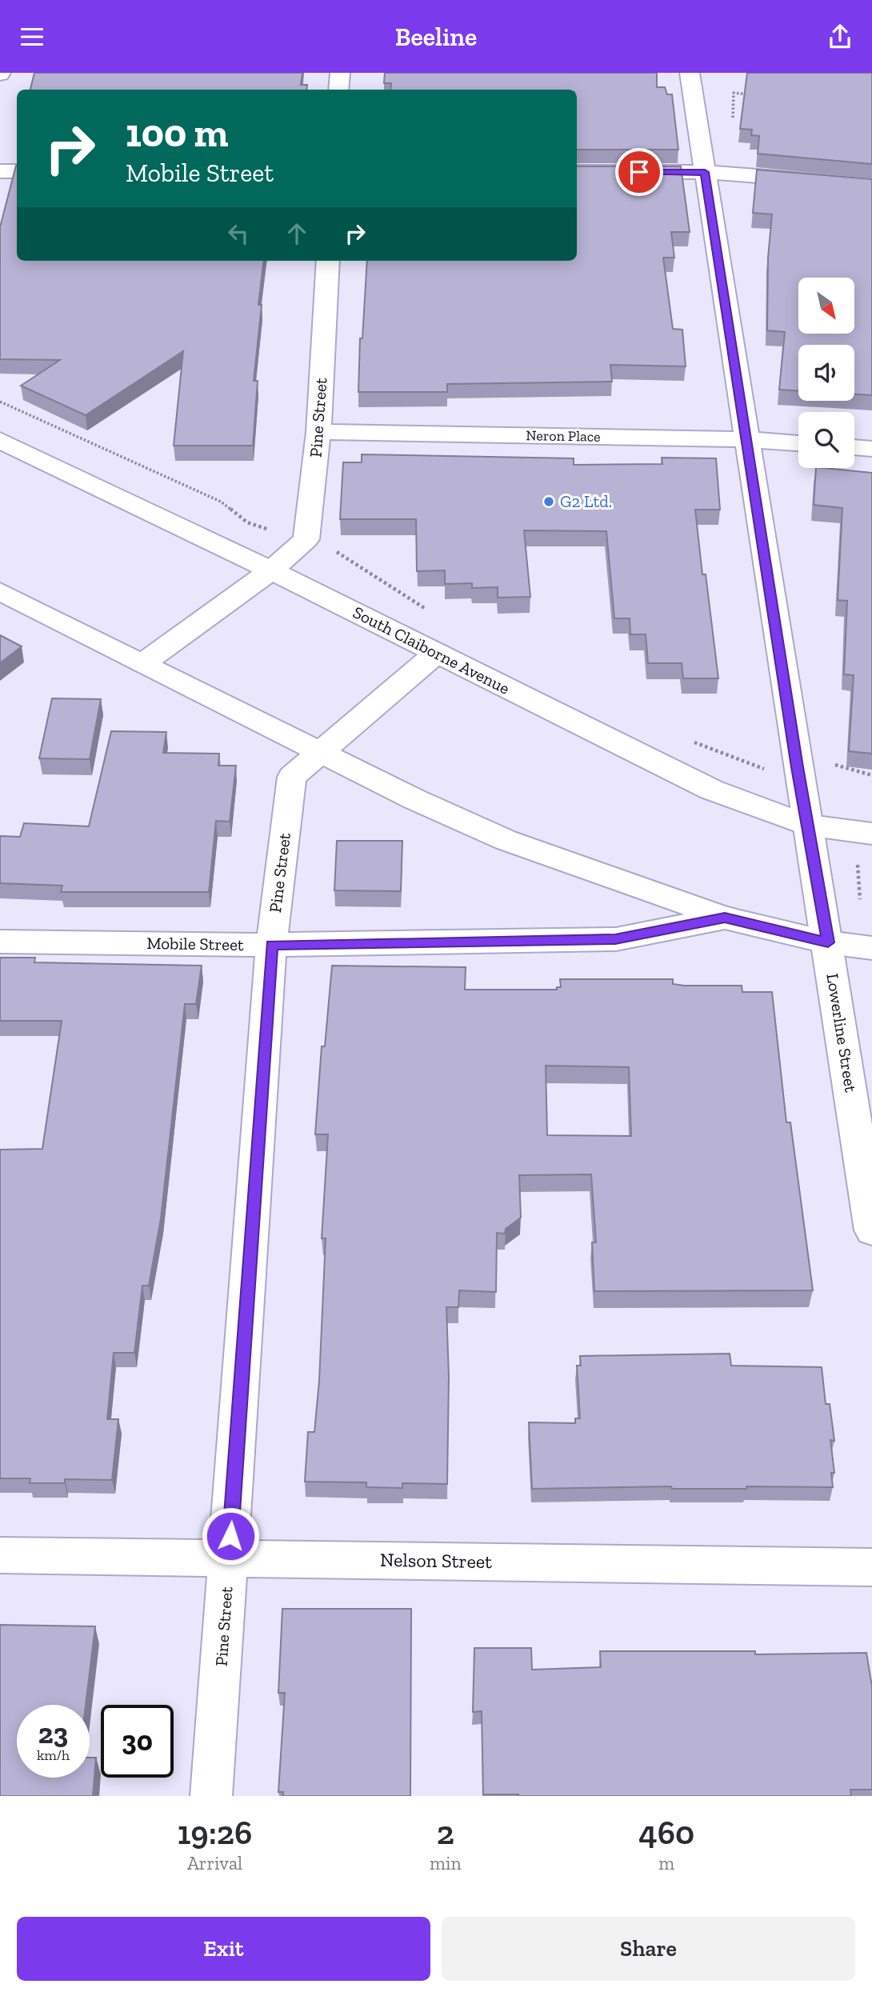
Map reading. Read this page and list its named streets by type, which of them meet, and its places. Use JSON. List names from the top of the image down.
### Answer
{
  "streets": {
    "street": [
      "Pine Street",
      "Neron Place",
      "South Claiborne Avenue",
      "Mobile Street",
      "Lowerline Street",
      "Nelson Street"
    ]
  },
  "crossings": [
    ["Pine Street", "Neron Place"],
    ["Pine Street", "South Claiborne Avenue"],
    ["Pine Street", "Mobile Street"],
    ["Pine Street", "Nelson Street"],
    ["Neron Place", "Lowerline Street"],
    ["South Claiborne Avenue", "Lowerline Street"]
  ],
  "places": ["G2 Ltd."],
  "north": "bottom right",
  "page": {
    "header": "Beeline",
    "turn": ["100 m", "Mobile Street"],
    "speed": "23 km/h",
    "limit": "30",
    "eta": [
      "19:26",
      "Arrival",
      "2",
      "min",
      "460",
      "m"
    ],
    "buttons": ["Exit", "Share"]
  }
}
